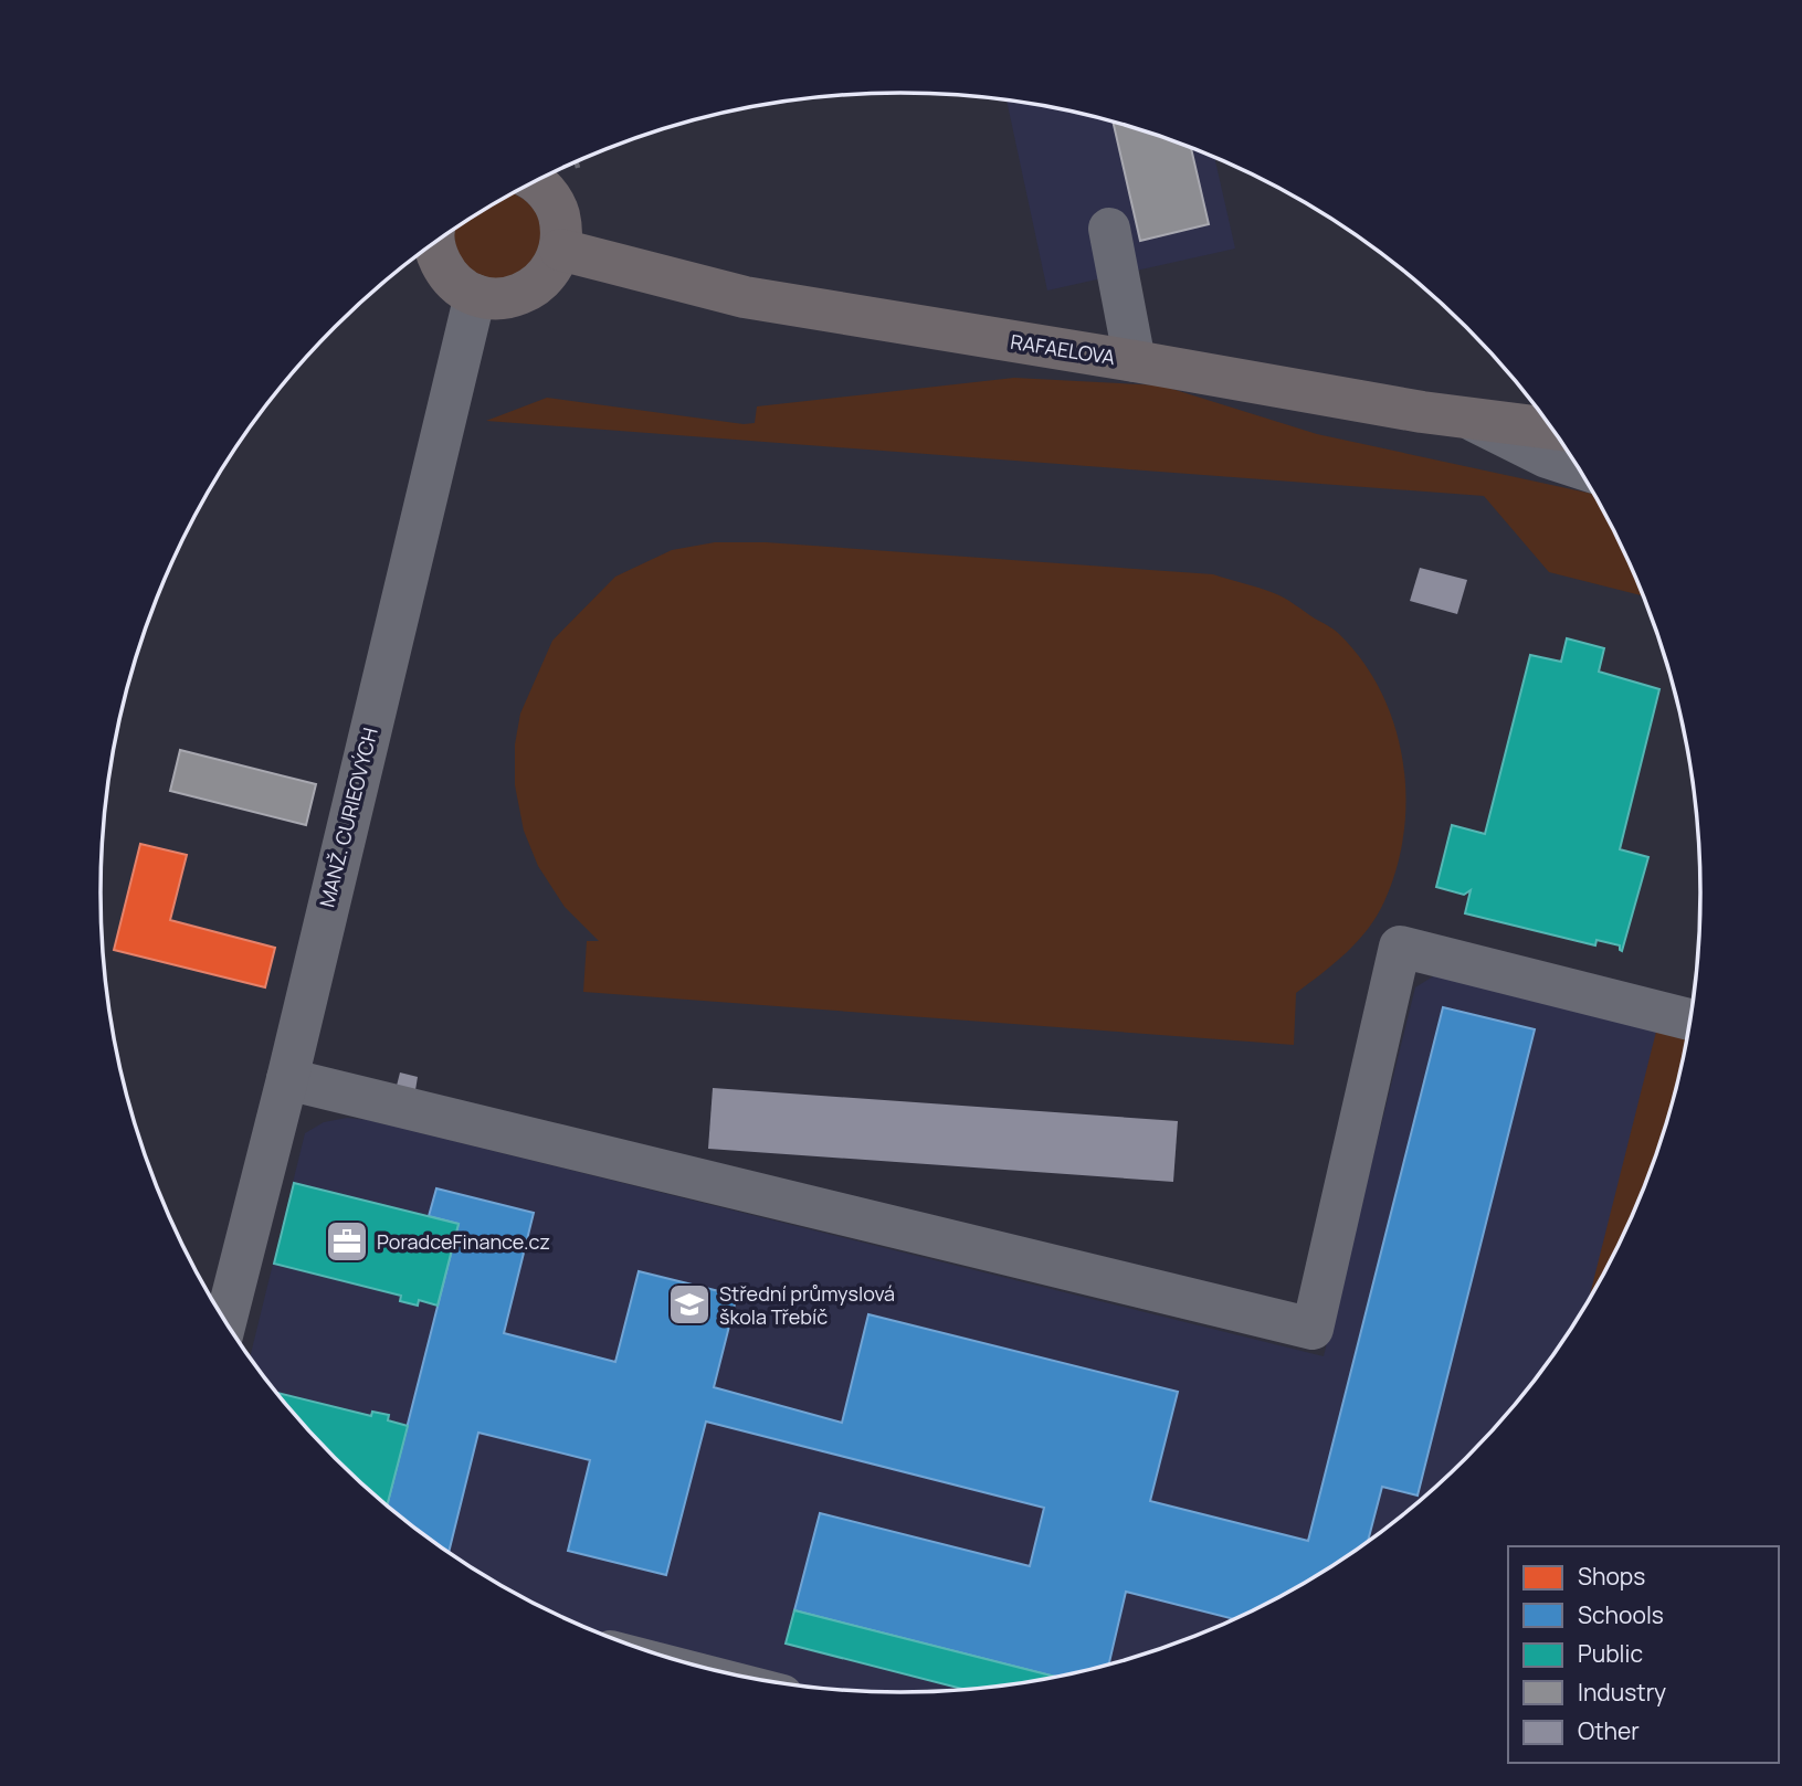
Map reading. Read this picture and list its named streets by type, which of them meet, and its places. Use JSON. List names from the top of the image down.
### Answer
{
  "streets": {
    "main road": ["RAFAELOVA"],
    "street": ["MANŽ. CURIEOVÝCH"]
  },
  "places": {
    "office": ["PoradceFinance.cz"],
    "school or university": ["Střední průmyslová škola Třebíč"]
  },
  "legend": [
    "Shops",
    "Schools",
    "Public",
    "Industry",
    "Other"
  ]
}
